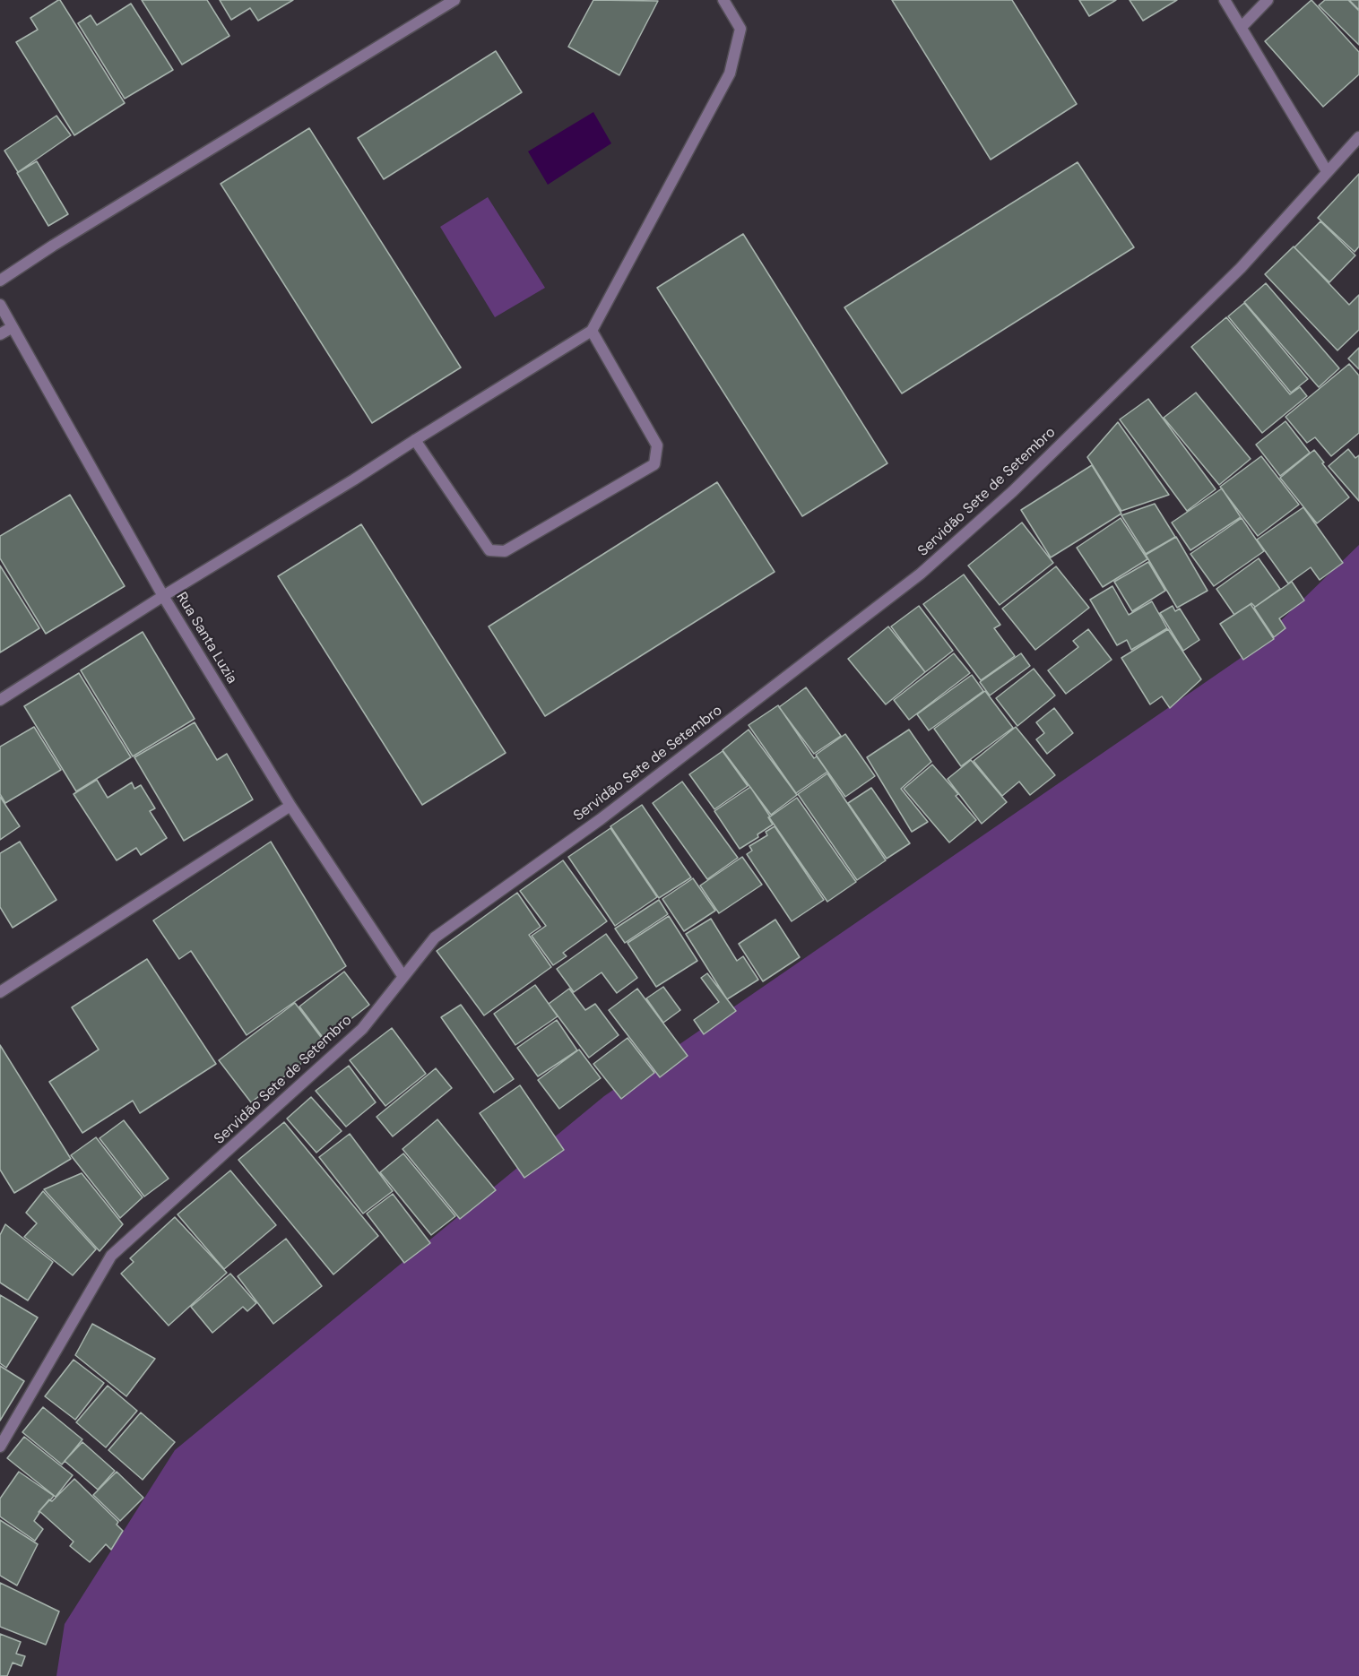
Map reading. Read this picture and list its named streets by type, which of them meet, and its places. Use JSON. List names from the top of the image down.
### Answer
{
  "streets": {
    "street": ["Servidão Sete de Setembro", "Rua Santa Luzia"]
  },
  "crossings": [
    ["Servidão Sete de Setembro", "Rua Santa Luzia"]
  ]
}
